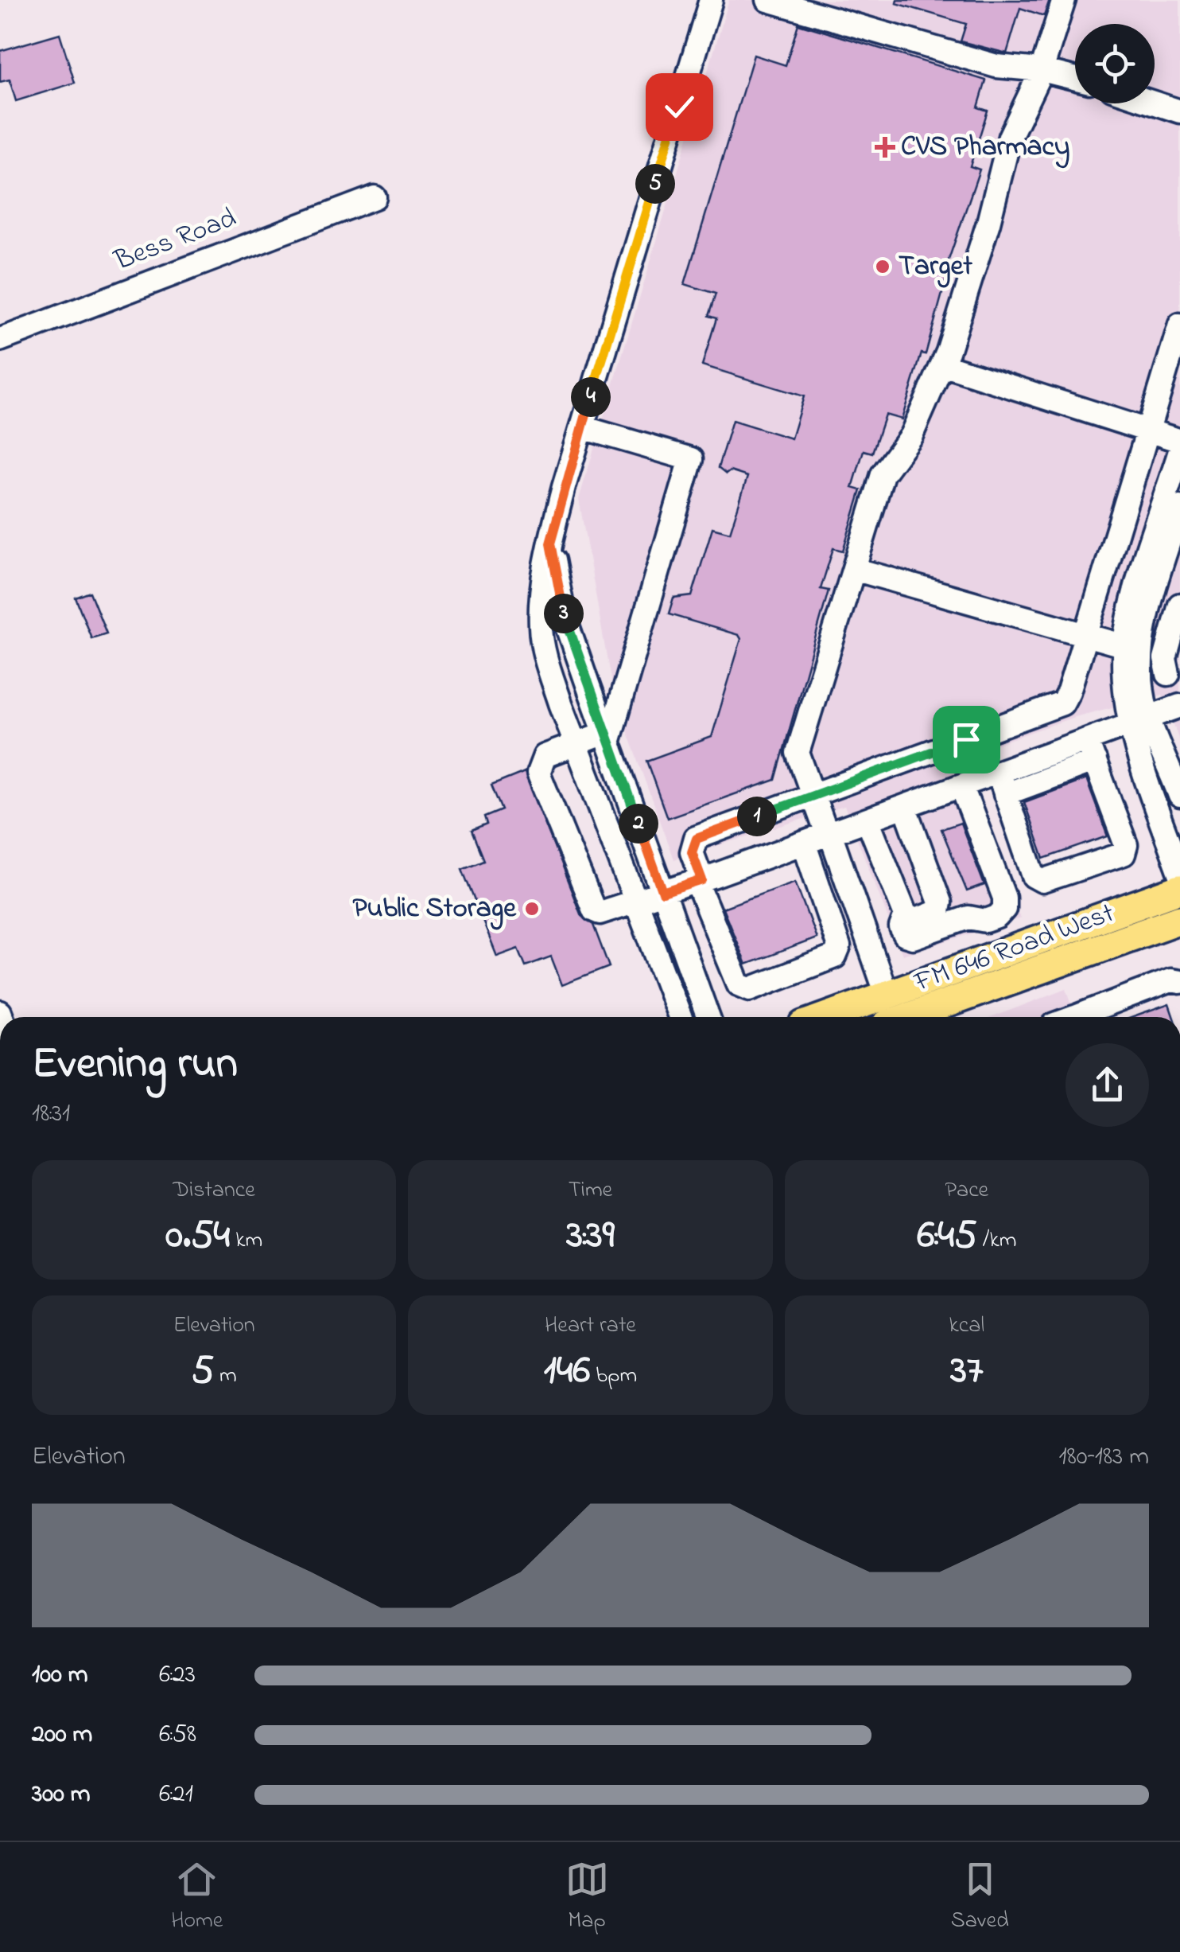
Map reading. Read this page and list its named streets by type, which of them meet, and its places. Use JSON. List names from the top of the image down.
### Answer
{
  "streets": {
    "main road": ["FM 646 Road West"],
    "street": ["Bess Road"]
  },
  "places": {
    "health": ["CVS Pharmacy"],
    "other": ["Target", "Public Storage"]
  },
  "page": {
    "pins": [
      "5",
      "4",
      "3",
      "1",
      "2"
    ],
    "heading": ["Evening run", "18:31"],
    "stats": [
      ["Distance", "0.54 km"],
      ["Time", "3:39"],
      ["Pace", "6:45 /km"],
      ["Elevation", "5 m"],
      ["Heart rate", "146 bpm"],
      ["kcal", "37"]
    ],
    "chart": ["Elevation", "180–183 m"],
    "list": [
      {
        "name": "100 m",
        "note": "6:23"
      },
      {
        "name": "200 m",
        "note": "6:58"
      },
      {
        "name": "300 m",
        "note": "6:21"
      }
    ],
    "tabs": ["Home", "Map", "Saved"]
  }
}
